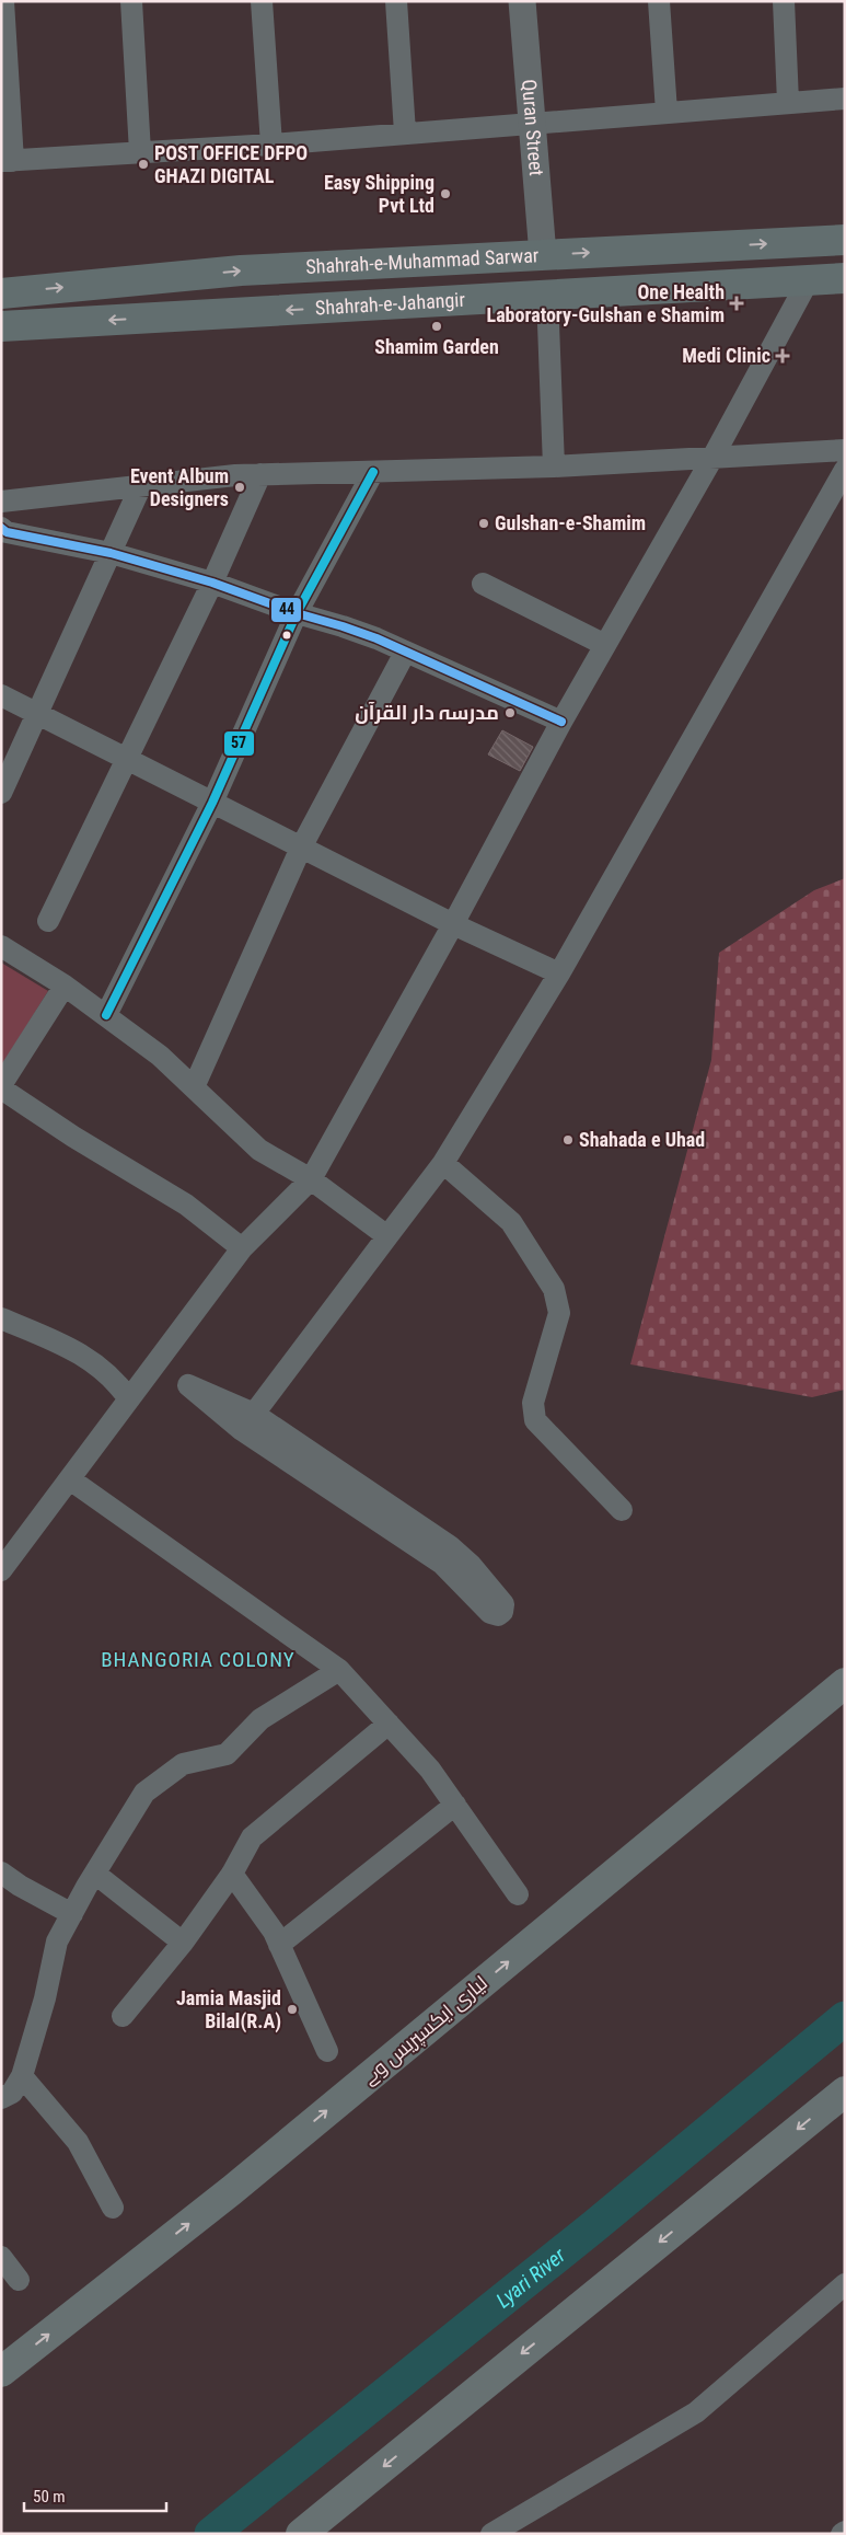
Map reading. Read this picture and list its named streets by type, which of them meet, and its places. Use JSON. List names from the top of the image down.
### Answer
{
  "streets": {
    "highway": ["لیاری ایکسپریس وے"],
    "main road": ["Shahrah-e-Muhammad Sarwar", "Shahrah-e-Jahangir"],
    "street": ["Quran Street"]
  },
  "crossings": [
    ["Quran Street", "Shahrah-e-Muhammad Sarwar"]
  ],
  "one_way": ["Shahrah-e-Muhammad Sarwar", "Shahrah-e-Jahangir", "لیاری ایکسپریس وے"],
  "districts": ["BHANGORIA COLONY"],
  "water": ["Lyari River"],
  "places": {
    "other": [
      "POST OFFICE DFPO GHAZI DIGITAL",
      "Easy Shipping Pvt Ltd",
      "Shamim Garden",
      "Event Album Designers",
      "Gulshan-e-Shamim",
      "مدرسہ دار القرآن",
      "Shahada e Uhad",
      "Jamia Masjid Bilal(R.A)"
    ],
    "health": ["One Health Laboratory-Gulshan e Shamim", "Medi Clinic"]
  },
  "lines": ["transit line 57", "transit line 44"],
  "scale_bar": "50 m"
}
